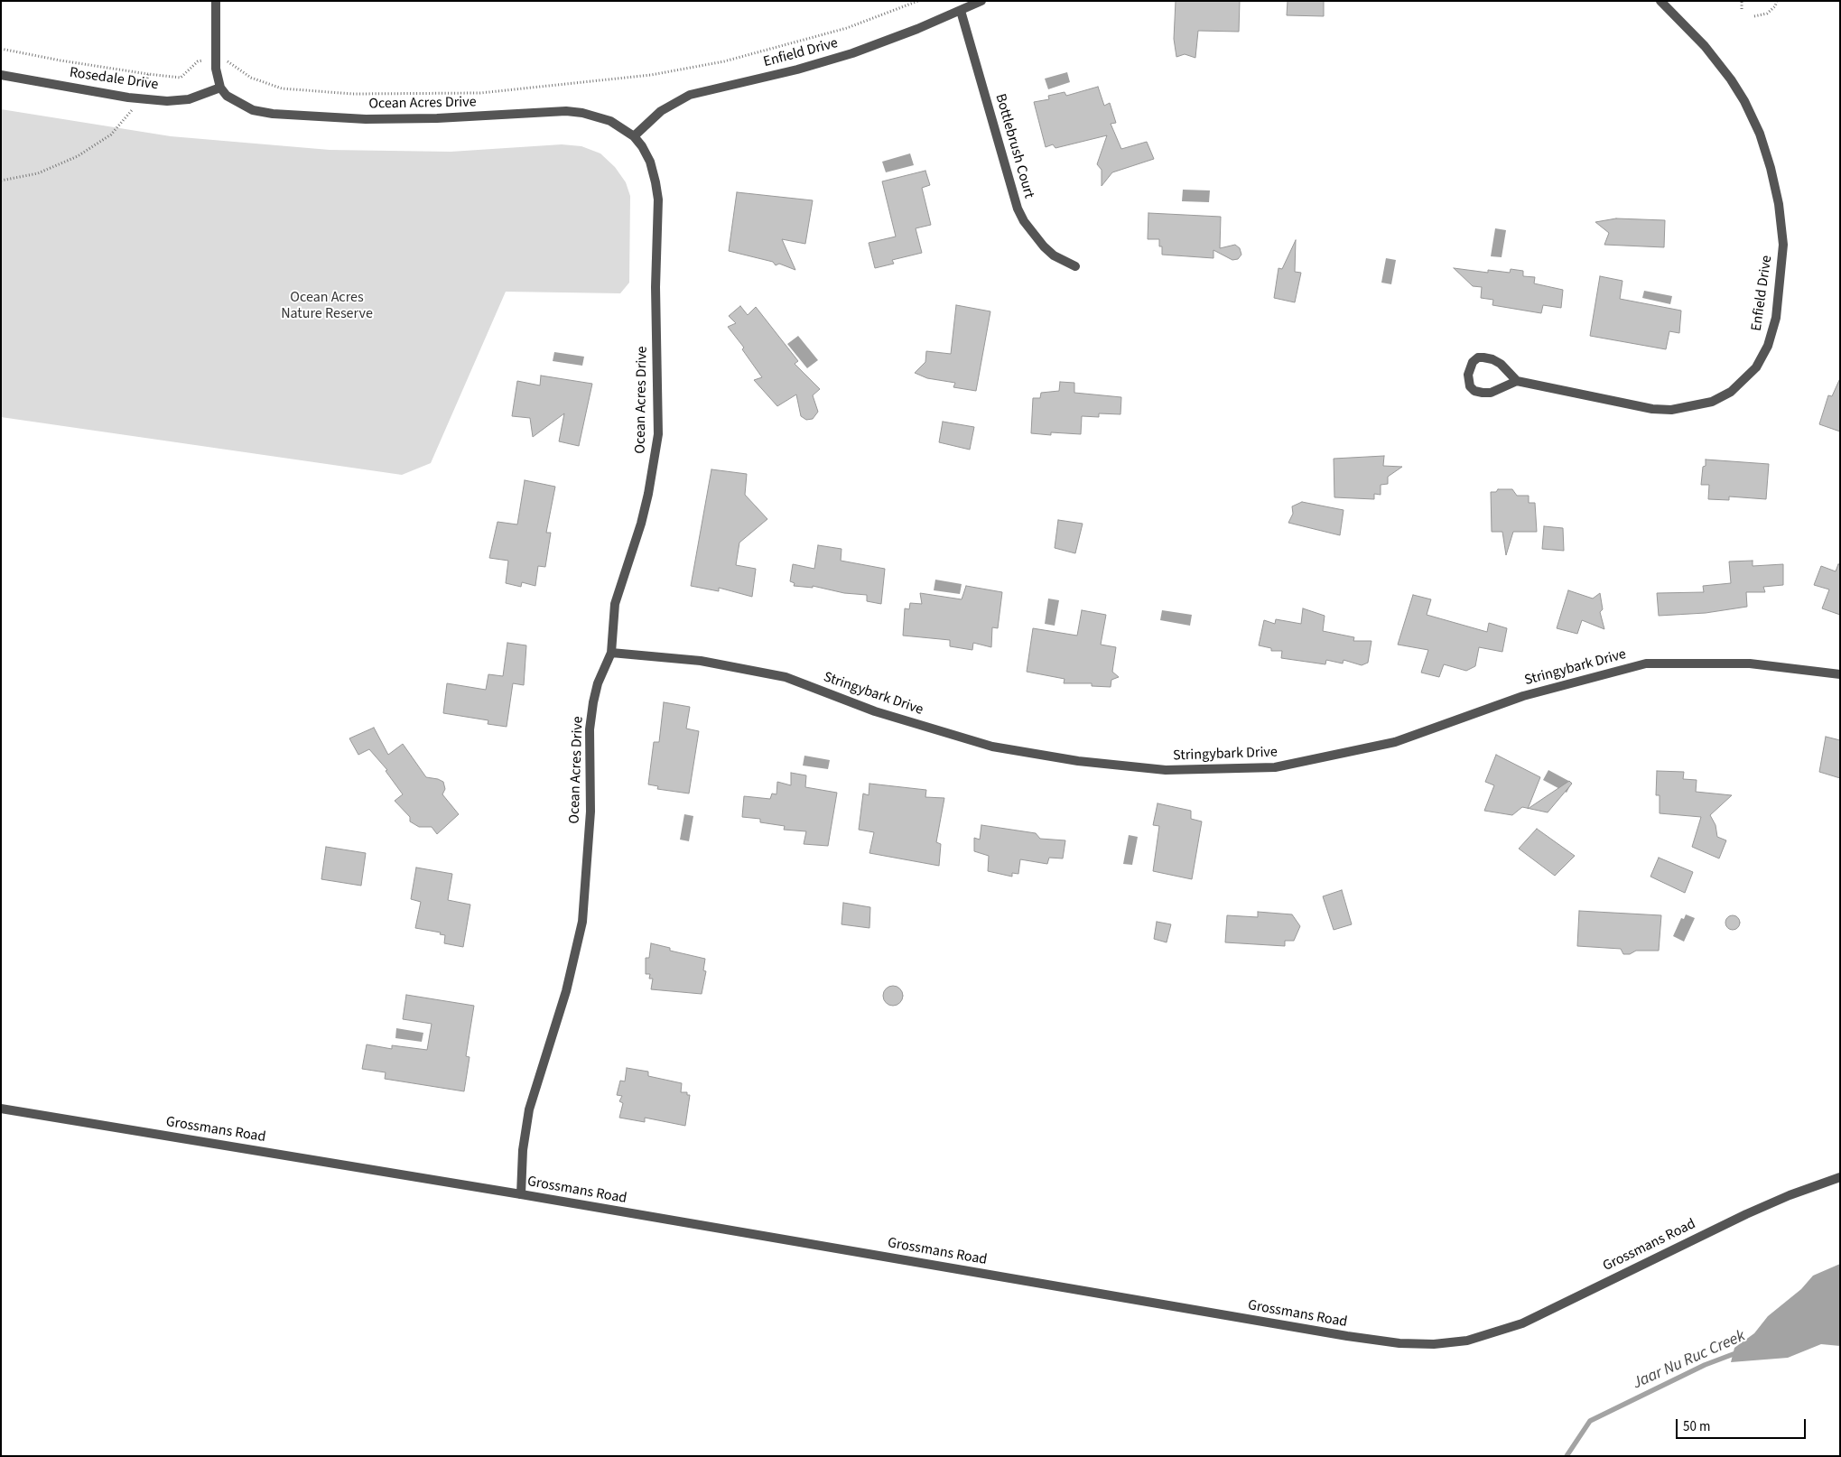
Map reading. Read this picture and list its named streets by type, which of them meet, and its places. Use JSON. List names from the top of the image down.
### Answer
{
  "streets": {
    "street": [
      "Enfield Drive",
      "Rosedale Drive",
      "Ocean Acres Drive",
      "Bottlebrush Court",
      "Stringybark Drive",
      "Grossmans Road"
    ]
  },
  "crossings": [
    ["Enfield Drive", "Ocean Acres Drive"],
    ["Enfield Drive", "Bottlebrush Court"],
    ["Rosedale Drive", "Ocean Acres Drive"],
    ["Ocean Acres Drive", "Stringybark Drive"],
    ["Ocean Acres Drive", "Grossmans Road"]
  ],
  "water": ["Jaar Nu Ruc Creek"],
  "parks": ["Ocean Acres Nature Reserve"],
  "scale_bar": "50 m"
}
